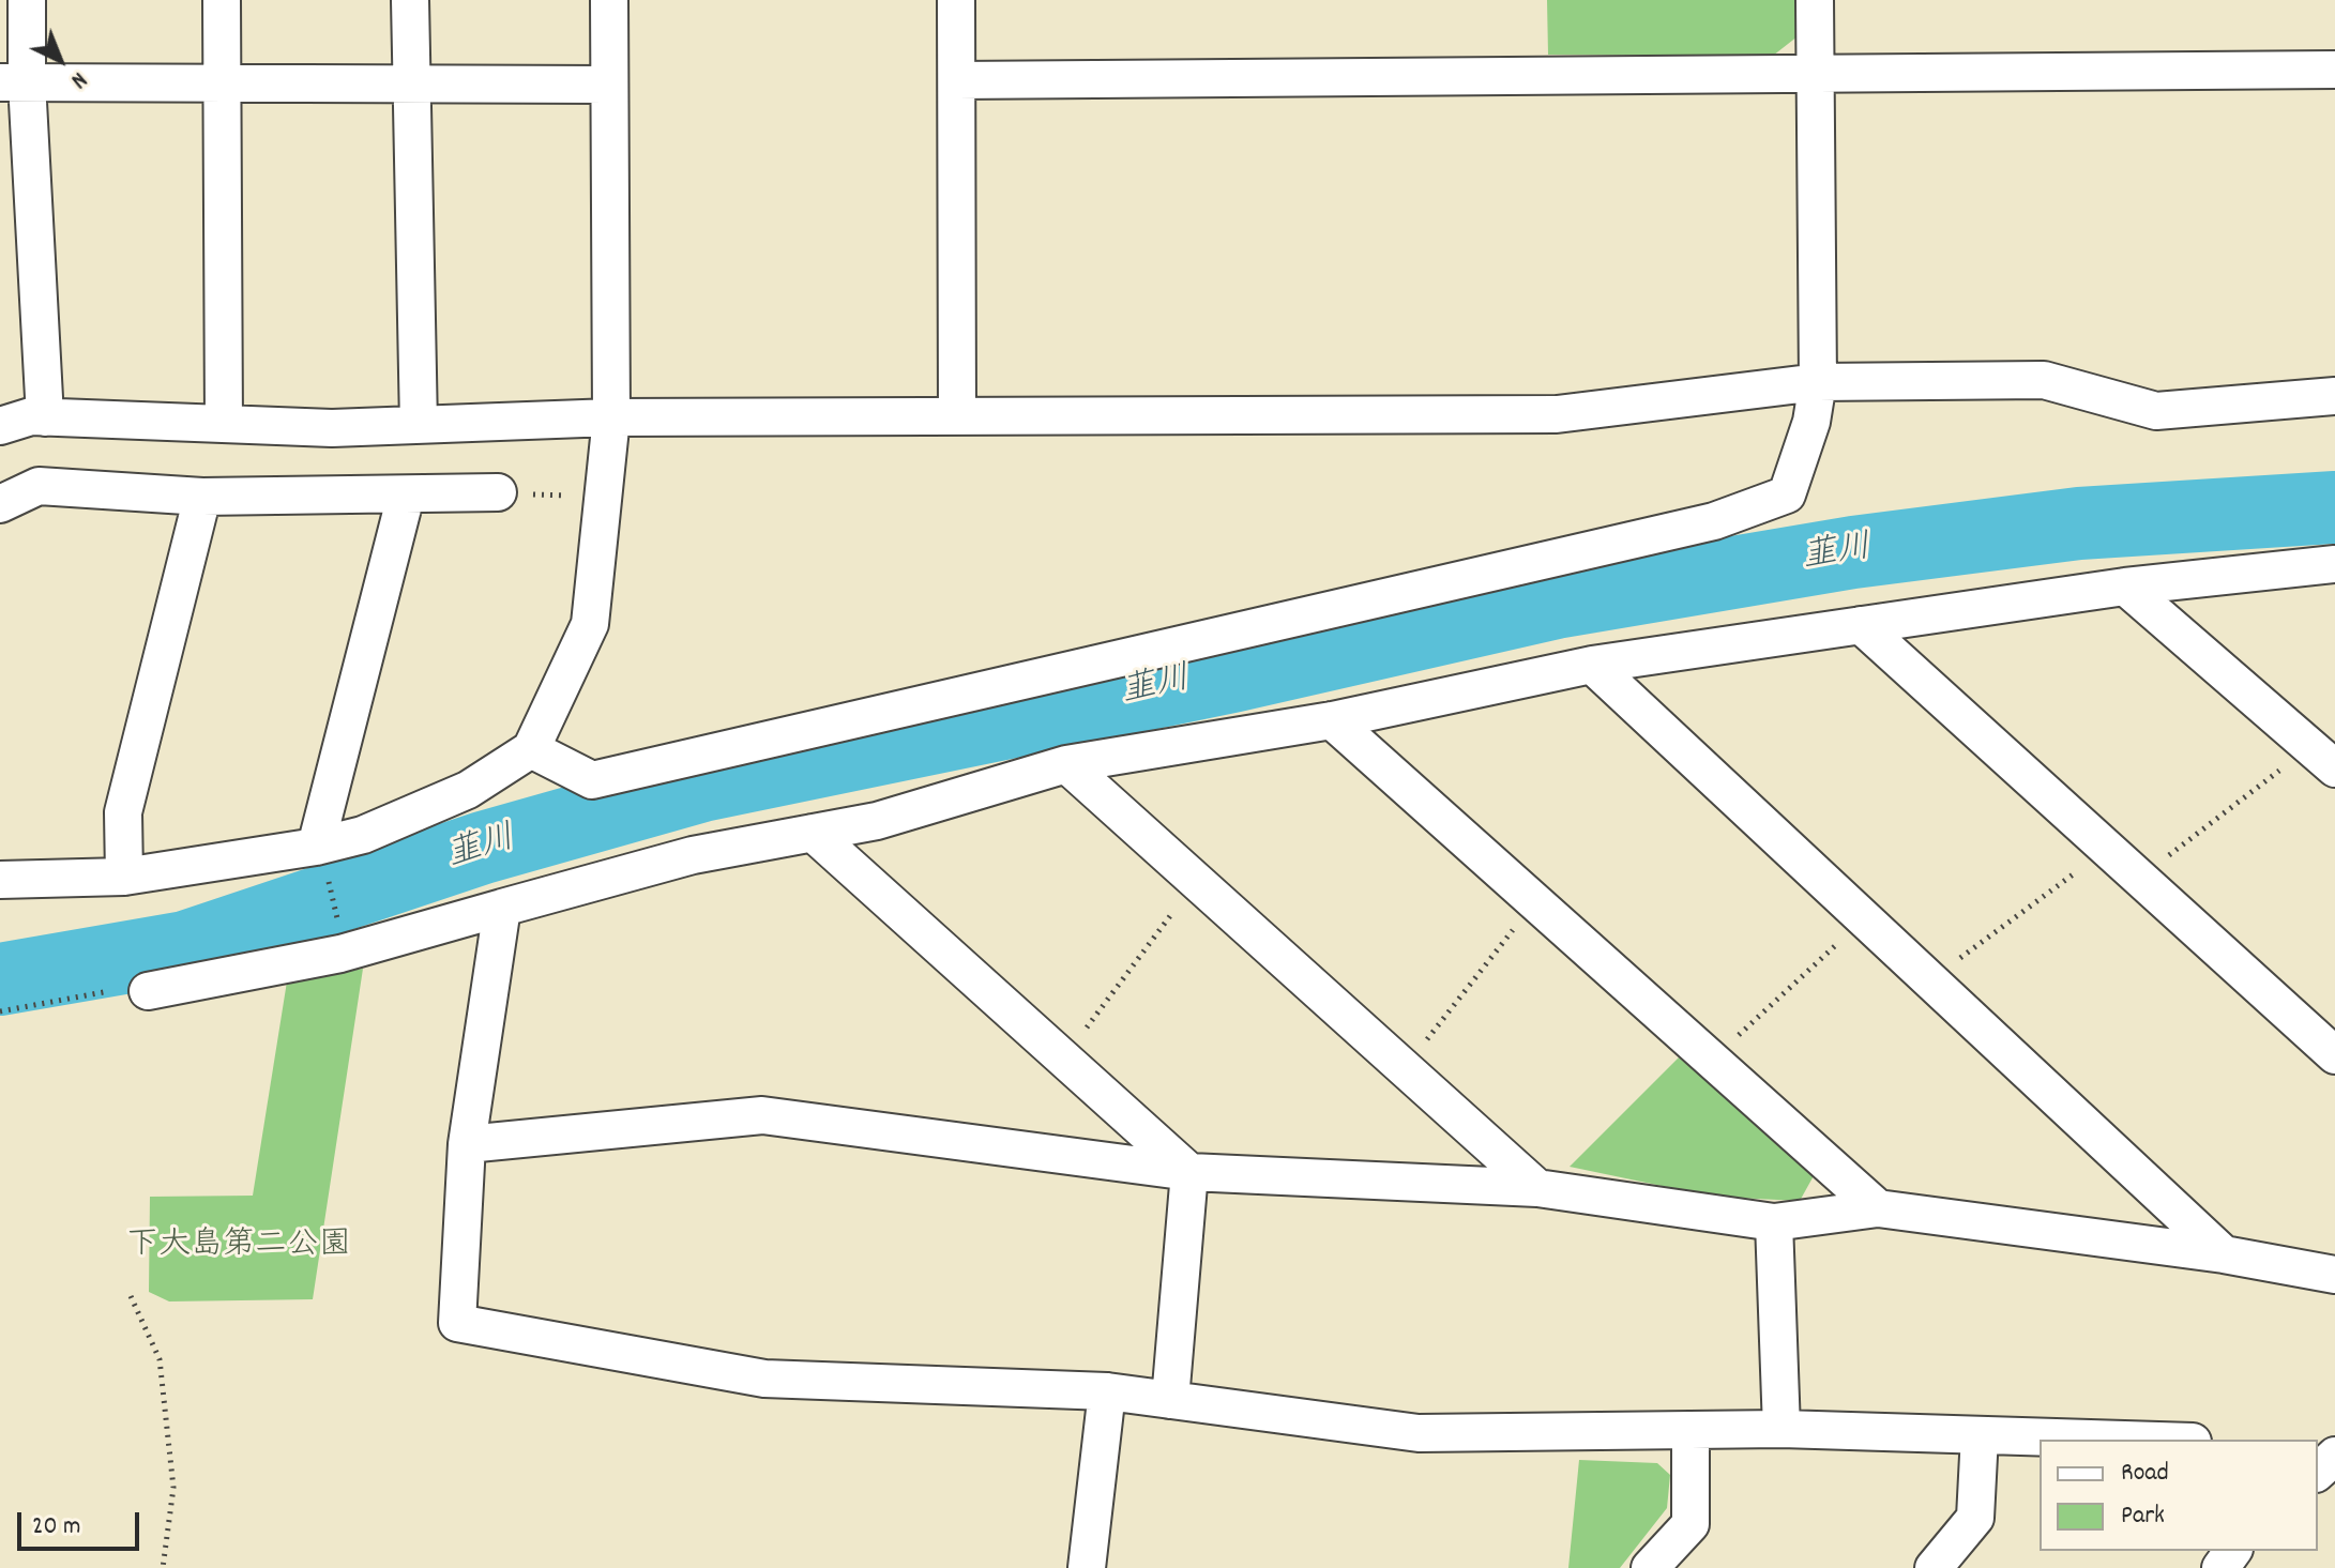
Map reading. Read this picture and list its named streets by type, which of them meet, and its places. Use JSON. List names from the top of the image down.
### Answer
{
  "water": ["韮川"],
  "parks": ["下大島第二公園"],
  "legend": ["Road", "Park"],
  "scale_bar": "20 m",
  "north": "bottom right"
}
